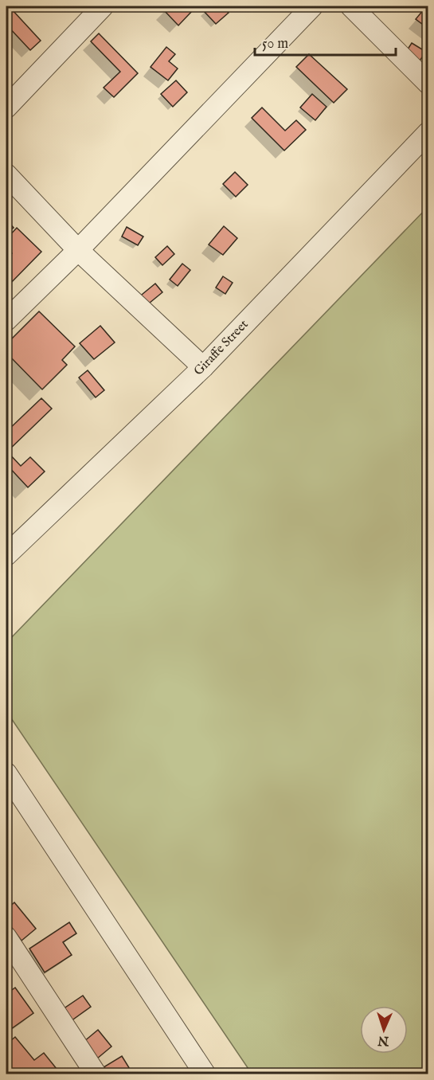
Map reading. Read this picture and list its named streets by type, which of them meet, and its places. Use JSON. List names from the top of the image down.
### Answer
{
  "streets": {
    "street": ["Giraffe Street"]
  },
  "scale_bar": "50 m",
  "north": "bottom"
}
